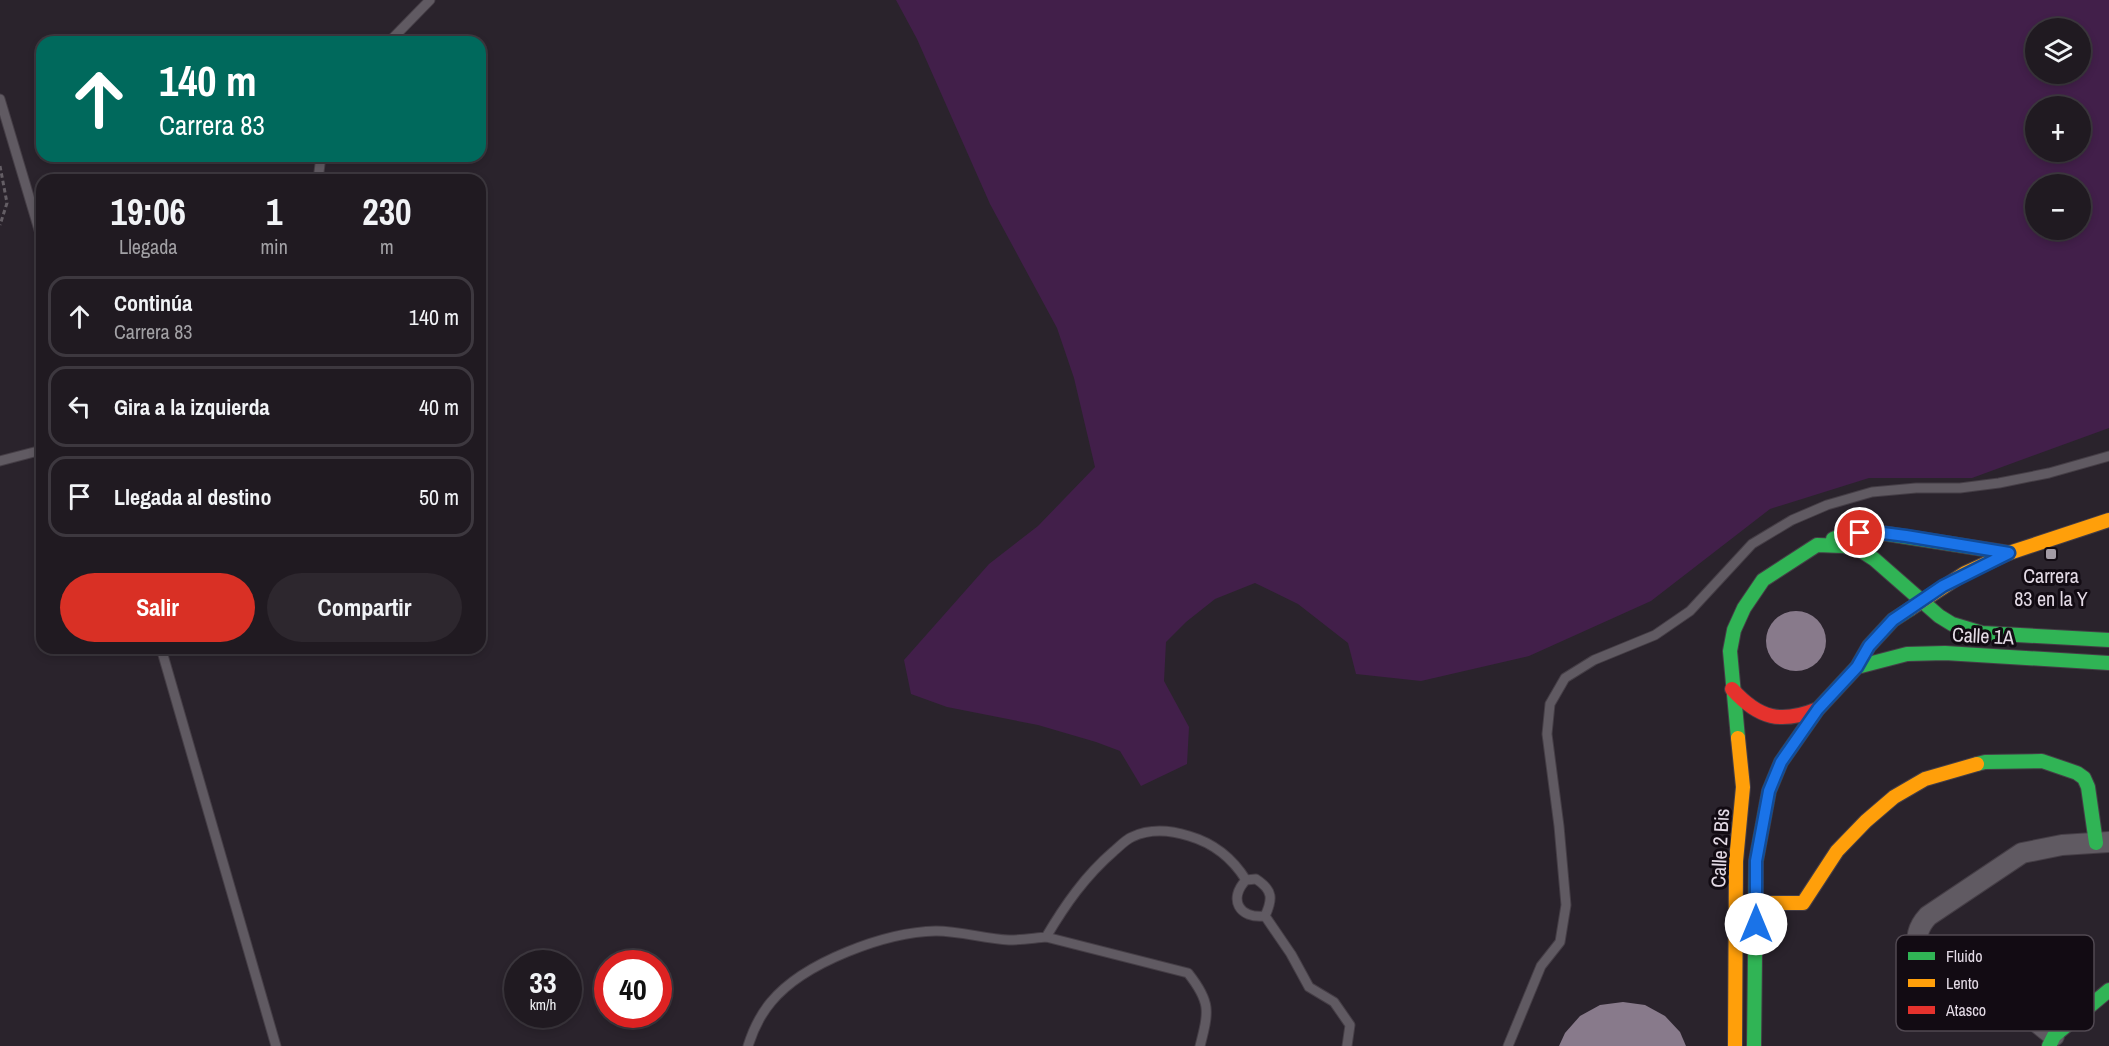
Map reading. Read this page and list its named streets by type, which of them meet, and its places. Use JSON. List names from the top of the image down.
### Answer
{
  "streets": {
    "street": ["Calle 1A", "Calle 2 Bis"]
  },
  "crossings": [
    ["Calle 1A", "Calle 2 Bis"]
  ],
  "places": {
    "transit": ["Carrera 83 en la Y"]
  },
  "legend": ["Fluido", "Lento", "Atasco"],
  "page": {
    "map_buttons": ["+", "−"],
    "turn": ["140 m", "Carrera 83"],
    "eta": [
      "19:06",
      "Llegada",
      "1",
      "min",
      "230",
      "m"
    ],
    "list": [
      {
        "name": "Continúa",
        "note": "Carrera 83",
        "value": "140 m"
      },
      {
        "name": "Gira a la izquierda",
        "value": "40 m"
      },
      {
        "name": "Llegada al destino",
        "value": "50 m"
      }
    ],
    "buttons": ["Salir", "Compartir"],
    "speed": "33 km/h",
    "limit": "40"
  }
}
